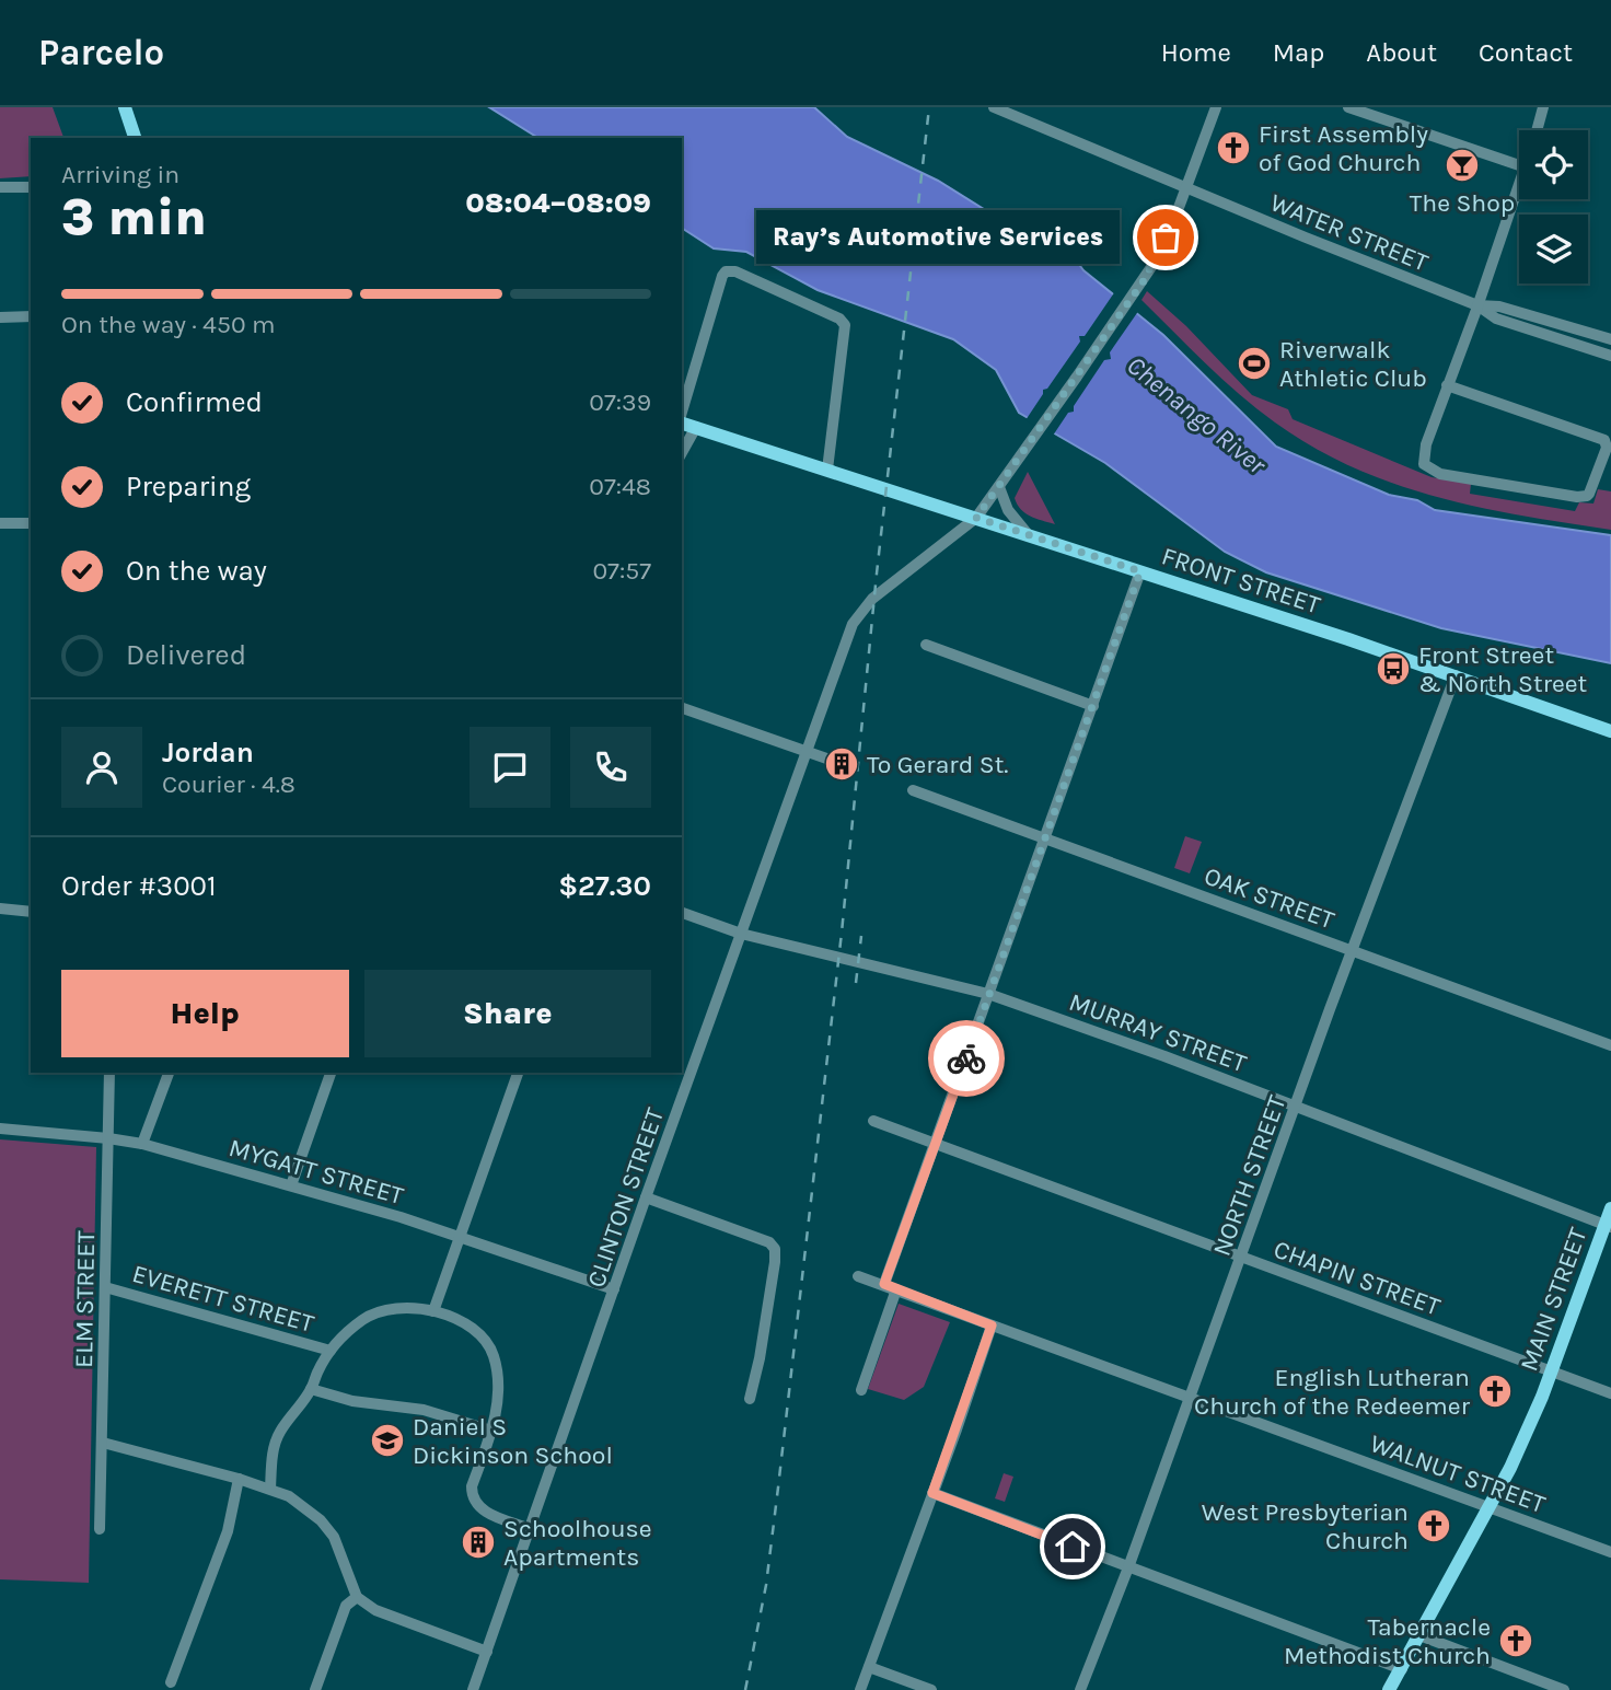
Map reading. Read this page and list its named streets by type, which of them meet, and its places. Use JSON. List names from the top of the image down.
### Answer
{
  "streets": {
    "main road": ["FRONT STREET", "MAIN STREET"],
    "street": [
      "WATER STREET",
      "OAK STREET",
      "MURRAY STREET",
      "MYGATT STREET",
      "NORTH STREET",
      "CLINTON STREET",
      "CHAPIN STREET",
      "EVERETT STREET",
      "ELM STREET",
      "WALNUT STREET"
    ]
  },
  "crossings": [
    ["WATER STREET", "CLINTON STREET"],
    ["FRONT STREET", "NORTH STREET"],
    ["FRONT STREET", "CLINTON STREET"],
    ["OAK STREET", "NORTH STREET"],
    ["MURRAY STREET", "NORTH STREET"],
    ["MURRAY STREET", "CLINTON STREET"],
    ["MURRAY STREET", "MAIN STREET"],
    ["MYGATT STREET", "CLINTON STREET"],
    ["MYGATT STREET", "ELM STREET"],
    ["NORTH STREET", "CHAPIN STREET"],
    ["NORTH STREET", "WALNUT STREET"],
    ["CHAPIN STREET", "MAIN STREET"],
    ["EVERETT STREET", "ELM STREET"],
    ["MAIN STREET", "WALNUT STREET"]
  ],
  "water": ["Chenango River"],
  "places": {
    "church": [
      "First Assembly of God Church",
      "English Lutheran Church of the Redeemer",
      "West Presbyterian Church",
      "Tabernacle Methodist Church"
    ],
    "bar": ["The Shop"],
    "other": ["Ray’s Automotive Services"],
    "sports": ["Riverwalk Athletic Club"],
    "bus stop": ["Front Street & North Street"],
    "building": ["To Gerard St.", "Schoolhouse Apartments"],
    "school or university": ["Daniel S Dickinson School"]
  },
  "page": {
    "header": "Parcelo",
    "nav": [
      "Home",
      "Map",
      "About",
      "Contact"
    ],
    "heading": ["3 min", "Arriving in", "08:04–08:09"],
    "panel": [
      "Jordan",
      "Courier · 4.8",
      "Order #3001",
      "$27.30"
    ],
    "bubble": "Ray’s Automotive Services",
    "bar": "On the way · 450 m",
    "list": [
      ["Confirmed", "07:39"],
      ["Preparing", "07:48"],
      ["On the way", "07:57"],
      "Delivered"
    ],
    "buttons": ["Help", "Share"]
  }
}
